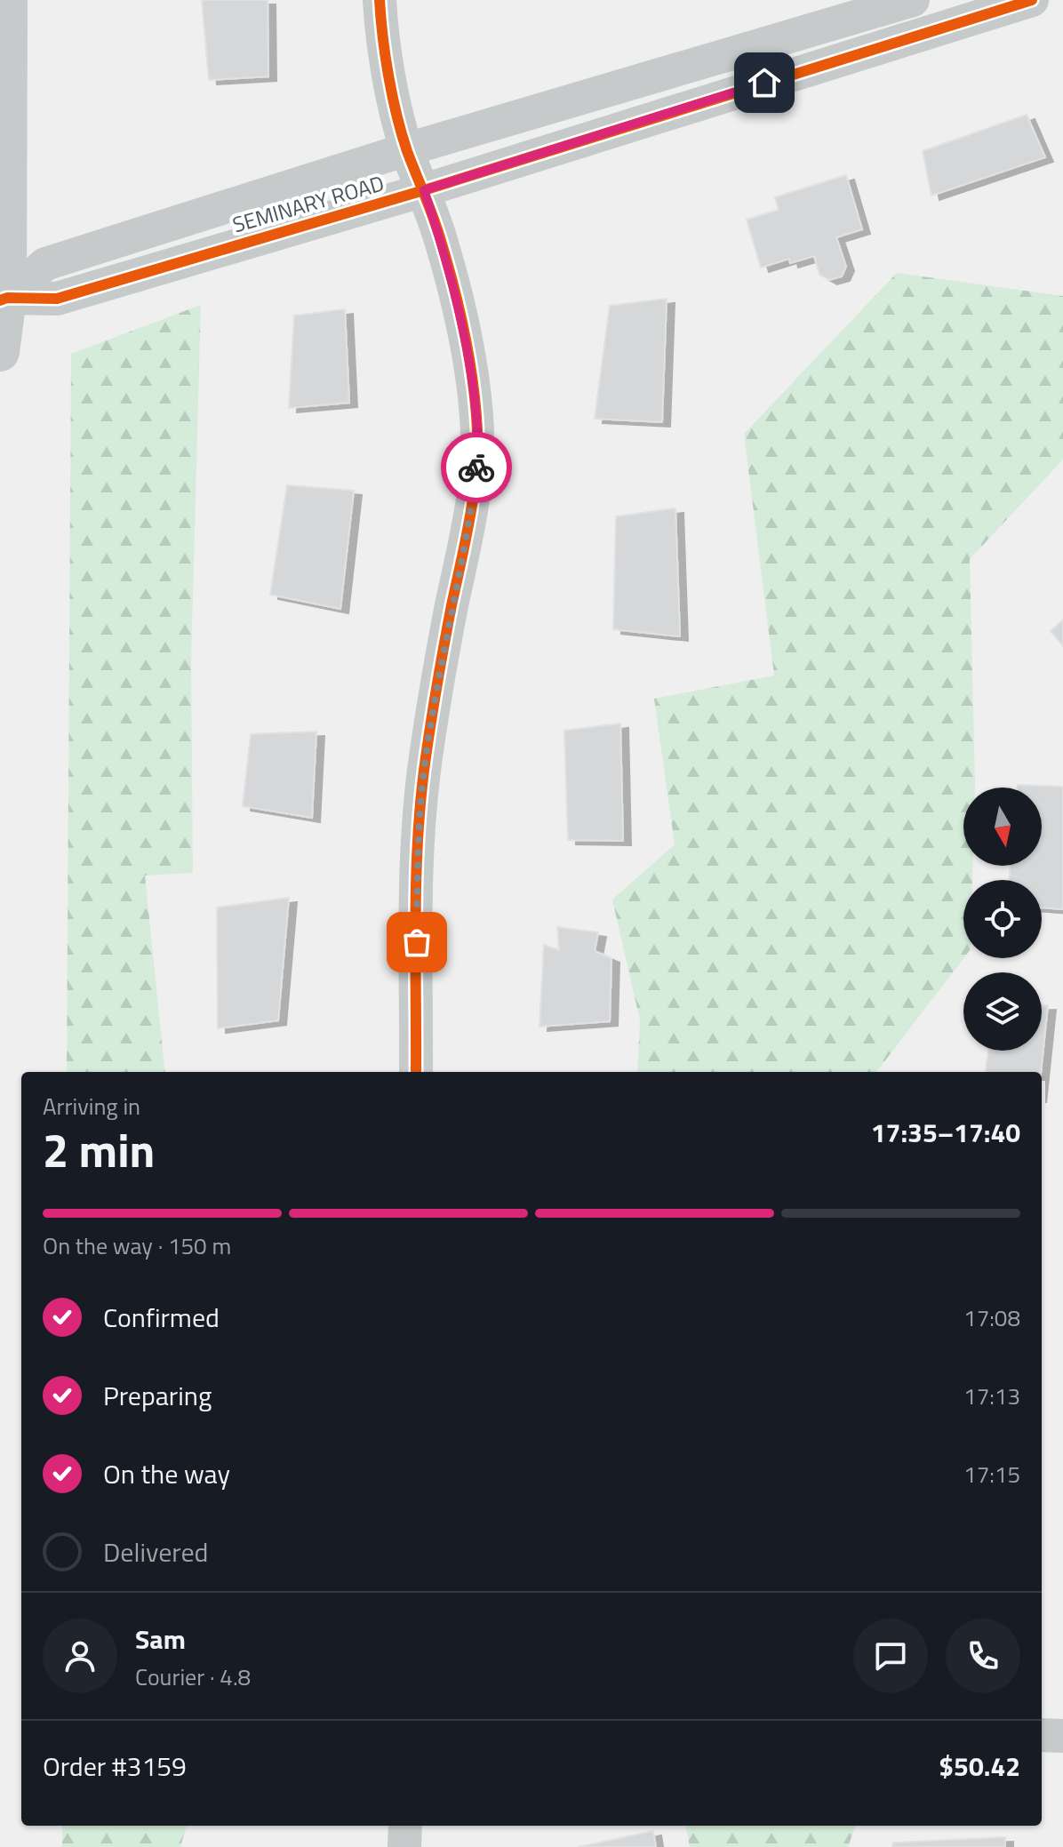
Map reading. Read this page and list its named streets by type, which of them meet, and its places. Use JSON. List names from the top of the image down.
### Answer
{
  "streets": {
    "street": ["SEMINARY ROAD"]
  },
  "north": "bottom",
  "page": {
    "heading": ["2 min", "Arriving in", "17:35–17:40"],
    "panel": [
      "Sam",
      "Courier · 4.8",
      "Order #3159",
      "$50.42"
    ],
    "bar": "On the way · 150 m",
    "list": [
      ["Confirmed", "17:08"],
      ["Preparing", "17:13"],
      ["On the way", "17:15"],
      "Delivered"
    ]
  }
}
